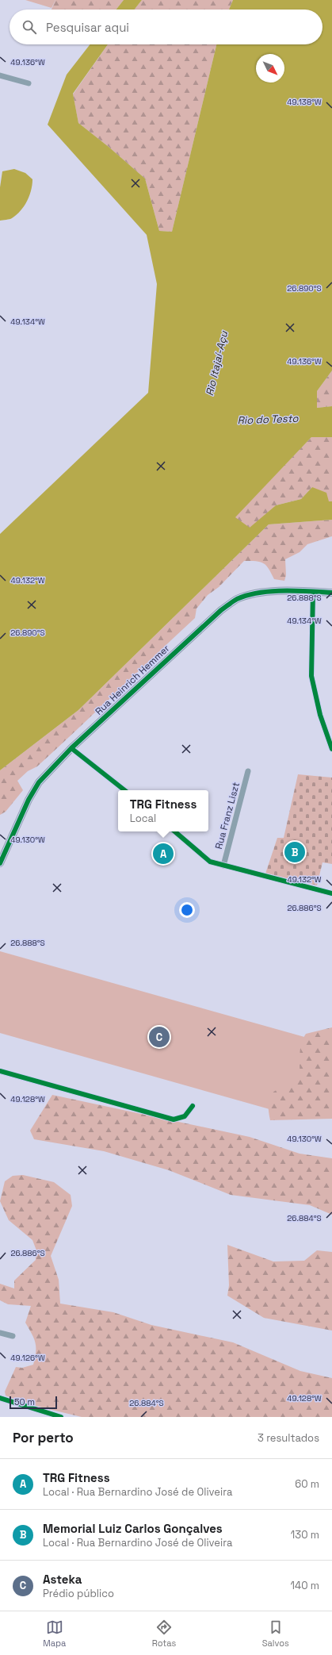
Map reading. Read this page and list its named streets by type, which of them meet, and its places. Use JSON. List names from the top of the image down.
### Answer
{
  "streets": {
    "street": ["Rua Heinrich Hemmer", "Rua Franz Liszt"]
  },
  "water": ["Rio Itajaí-Açu", "Rio do Testo"],
  "scale_bar": "50 m",
  "north": "bottom right",
  "page": {
    "search": "Pesquisar aqui",
    "popup": ["TRG Fitness", "Local"],
    "pins": ["B", "A", "C"],
    "scale": "50 m",
    "heading": ["Por perto", "3 resultados"],
    "list": [
      {
        "mark": "A",
        "name": "TRG Fitness",
        "note": "Local · Rua Bernardino José de Oliveira",
        "value": "60 m"
      },
      {
        "mark": "B",
        "name": "Memorial Luiz Carlos Gonçalves",
        "note": "Local · Rua Bernardino José de Oliveira",
        "value": "130 m"
      },
      {
        "mark": "C",
        "name": "Asteka",
        "note": "Prédio público",
        "value": "140 m"
      }
    ],
    "nav": ["Mapa", "Rotas", "Salvos"]
  },
  "coordinates": [
    "49.136°W",
    "49.138°W",
    "26.890°S",
    "49.134°W",
    "49.132°W",
    "26.888°S",
    "49.130°W",
    "26.886°S",
    "49.128°W",
    "26.884°S",
    "49.126°W"
  ]
}
